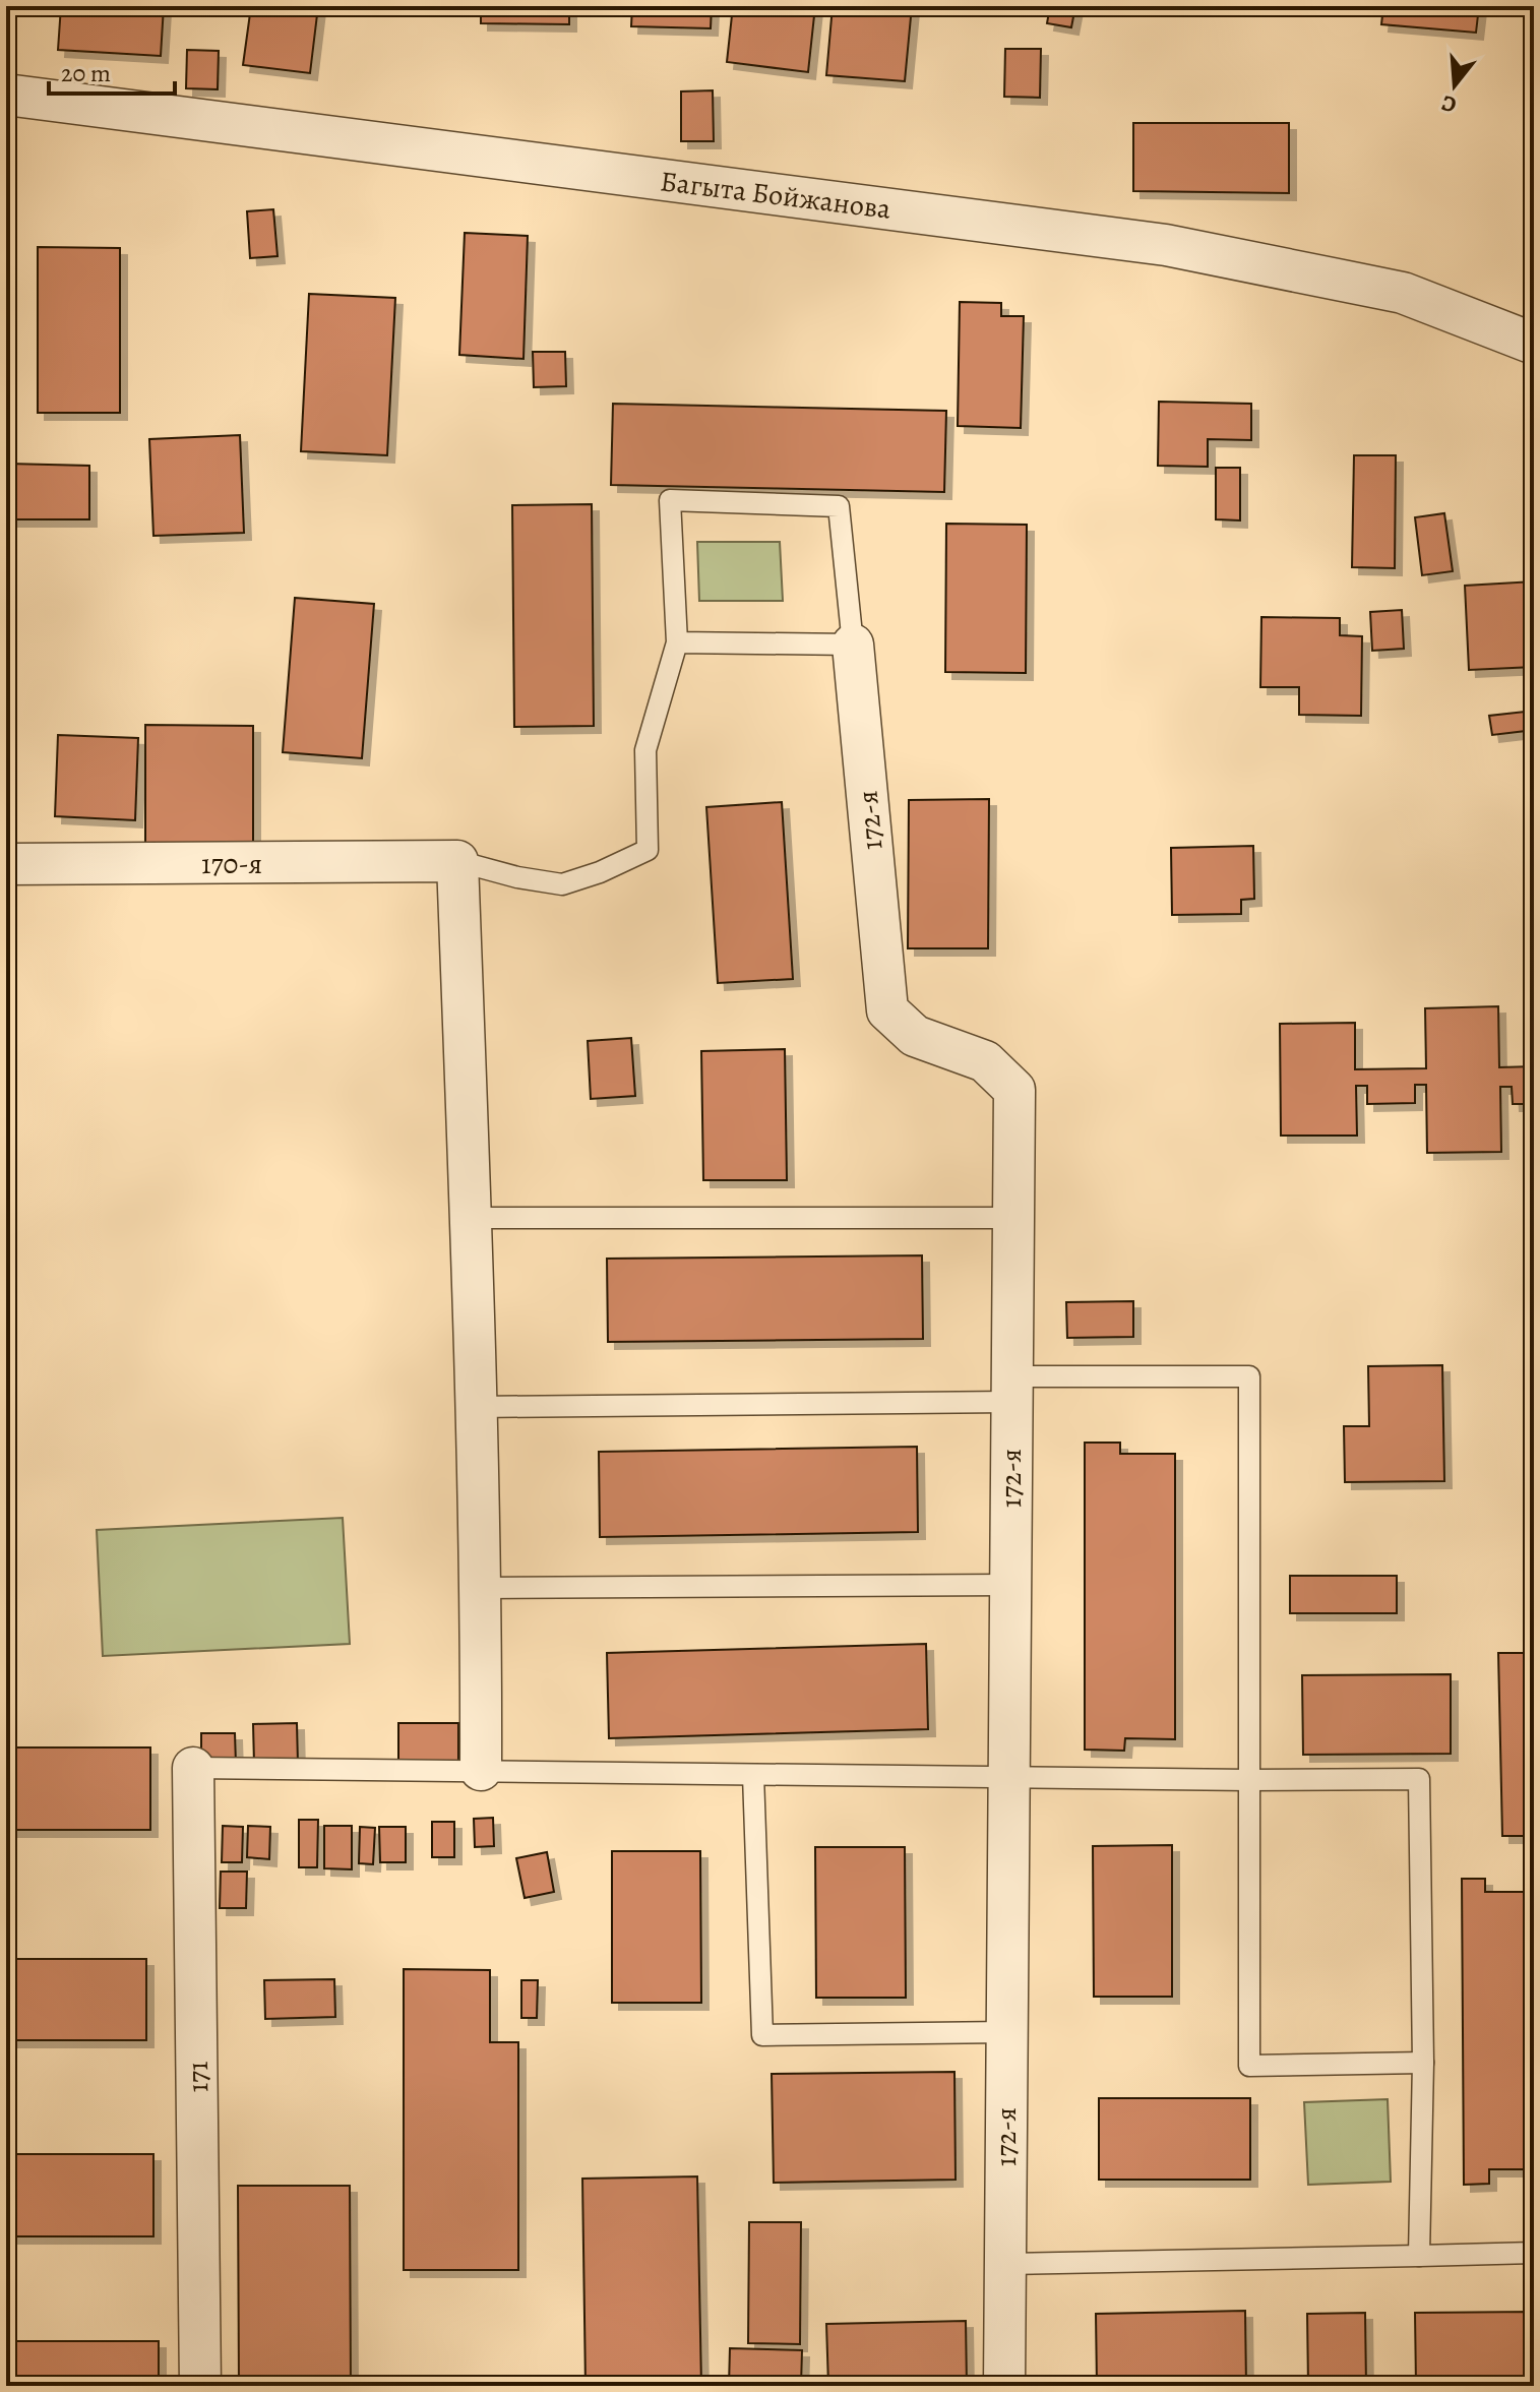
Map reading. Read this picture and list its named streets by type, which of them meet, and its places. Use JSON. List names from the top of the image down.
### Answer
{
  "streets": {
    "street": [
      "Багыта Бойжанова",
      "172-я",
      "170-я",
      "171"
    ]
  },
  "scale_bar": "20 m",
  "north": "bottom"
}
